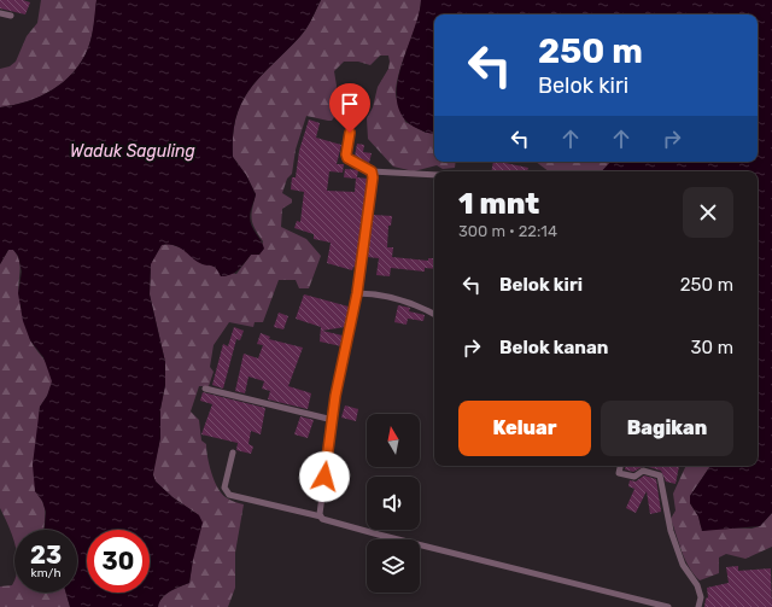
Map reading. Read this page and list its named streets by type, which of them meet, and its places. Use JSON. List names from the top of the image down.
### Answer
{
  "water": ["Waduk Saguling"],
  "north": "top",
  "page": {
    "turn": ["250 m", "Belok kiri"],
    "heading": ["1 mnt", "300 m · 22:14"],
    "list": [
      {
        "name": "Belok kiri",
        "value": "250 m"
      },
      {
        "name": "Belok kanan",
        "value": "30 m"
      }
    ],
    "buttons": ["Keluar", "Bagikan"],
    "speed": "23 km/h",
    "limit": "30"
  }
}
